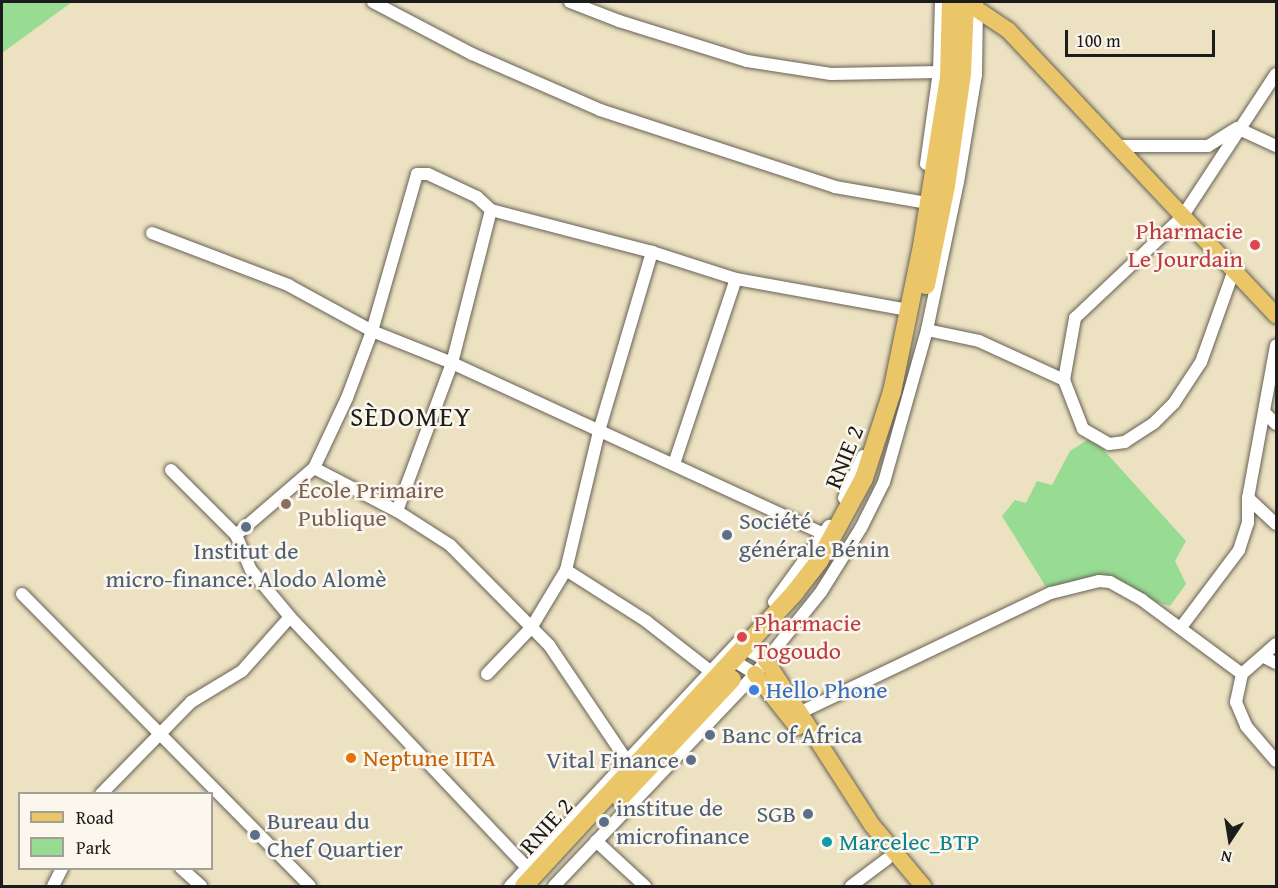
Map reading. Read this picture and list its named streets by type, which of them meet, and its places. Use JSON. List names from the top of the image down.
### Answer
{
  "streets": {
    "highway": ["RNIE 2"]
  },
  "districts": ["SÈDOMEY"],
  "places": [
    "Pharmacie Le Jourdain",
    "École Primaire Publique",
    "Institut de micro-finance: Alodo Alomè",
    "Société générale Bénin",
    "Pharmacie Togoudo",
    "Hello Phone",
    "Banc of Africa",
    "Neptune IITA",
    "Vital Finance",
    "SGB",
    "institue de microfinance",
    "Bureau du Chef Quartier",
    "Marcelec_BTP"
  ],
  "legend": ["Road", "Park"],
  "scale_bar": "100 m",
  "north": "bottom"
}
